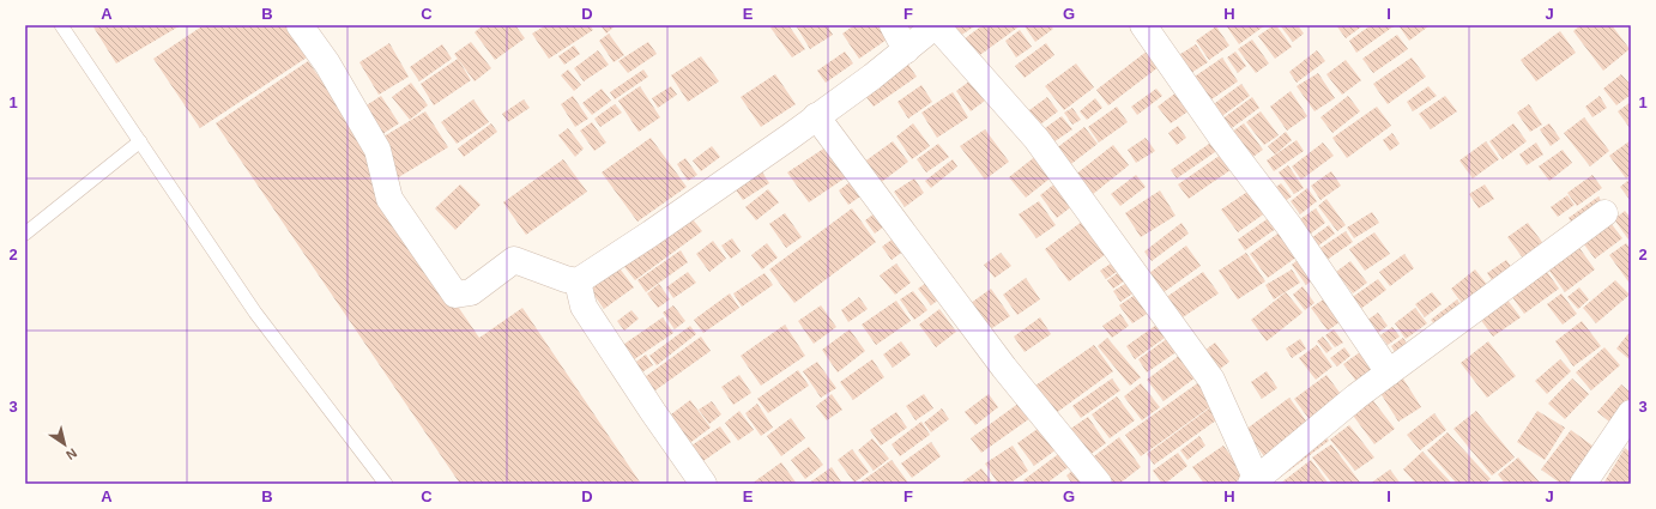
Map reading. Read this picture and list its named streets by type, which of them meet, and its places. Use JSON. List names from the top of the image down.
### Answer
{
  "north": "bottom right",
  "grid": {
    "columns": [
      "A",
      "B",
      "C",
      "D",
      "E",
      "F",
      "G",
      "H",
      "I",
      "J"
    ],
    "rows": ["1", "2", "3"]
  }
}
